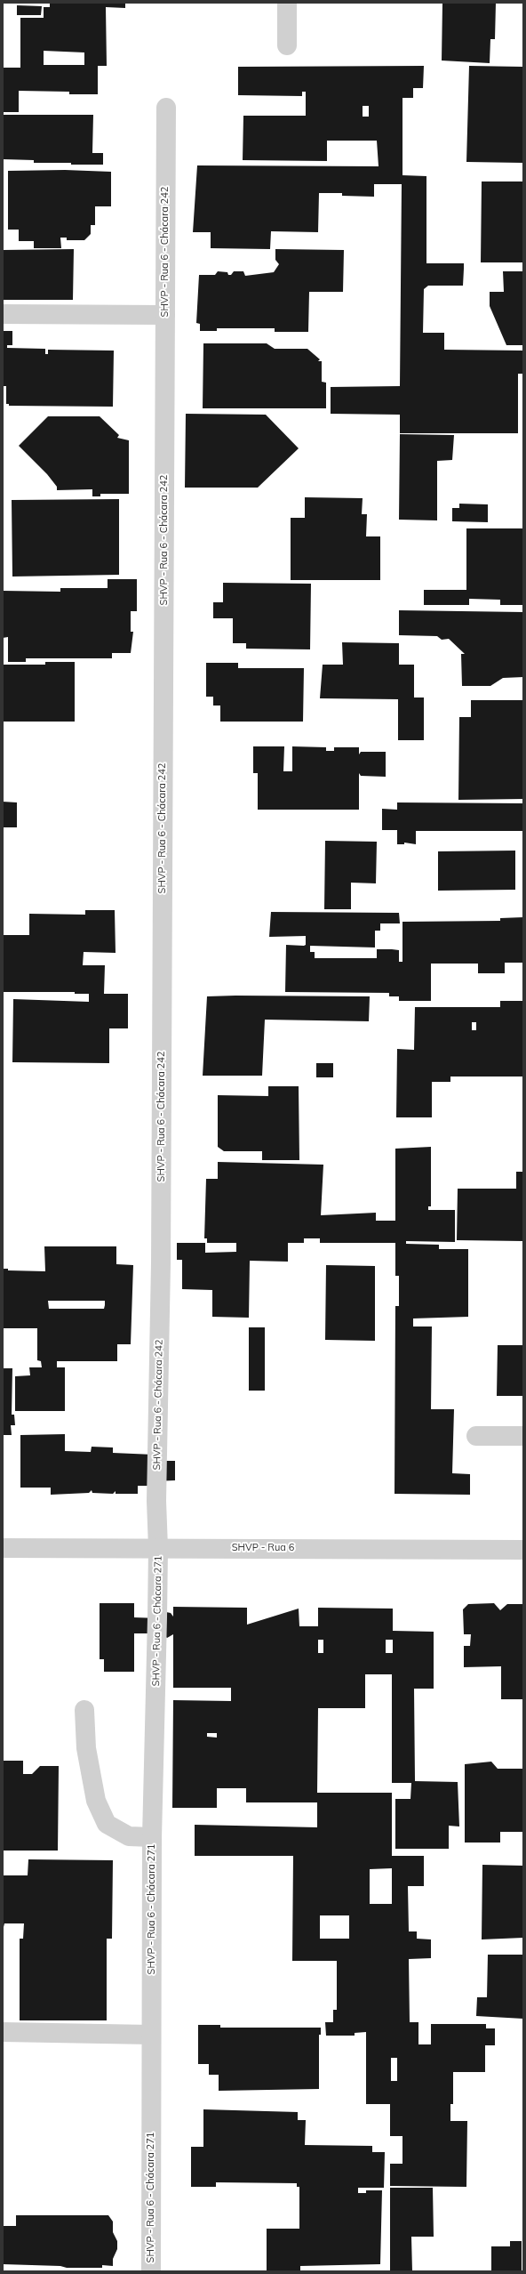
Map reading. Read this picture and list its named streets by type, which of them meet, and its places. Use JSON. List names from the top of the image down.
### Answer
{
  "streets": {
    "street": ["SHVP - Rua 6 - Chácara 242", "SHVP - Rua 6", "SHVP - Rua 6 - Chácara 271"]
  },
  "crossings": [
    ["SHVP - Rua 6 - Chácara 242", "SHVP - Rua 6"],
    ["SHVP - Rua 6 - Chácara 242", "SHVP - Rua 6 - Chácara 271"],
    ["SHVP - Rua 6", "SHVP - Rua 6 - Chácara 271"]
  ]
}
